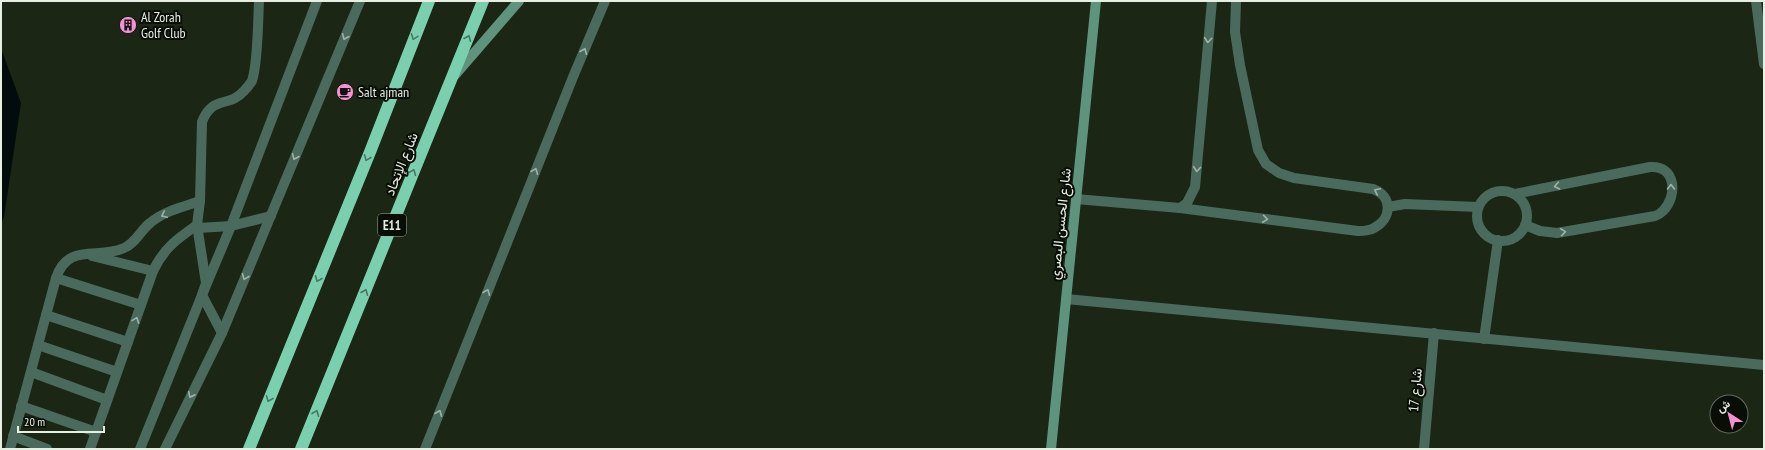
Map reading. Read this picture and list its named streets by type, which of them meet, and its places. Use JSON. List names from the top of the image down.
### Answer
{
  "streets": {
    "highway": ["شارع الإتحاد", "E11"],
    "street": ["شارع الحسن البصري", "شارع 17"]
  },
  "places": {
    "building": ["Al Zorah Golf Club"],
    "cafe": ["Salt ajman"]
  },
  "scale_bar": "20 m",
  "north": "top left"
}
